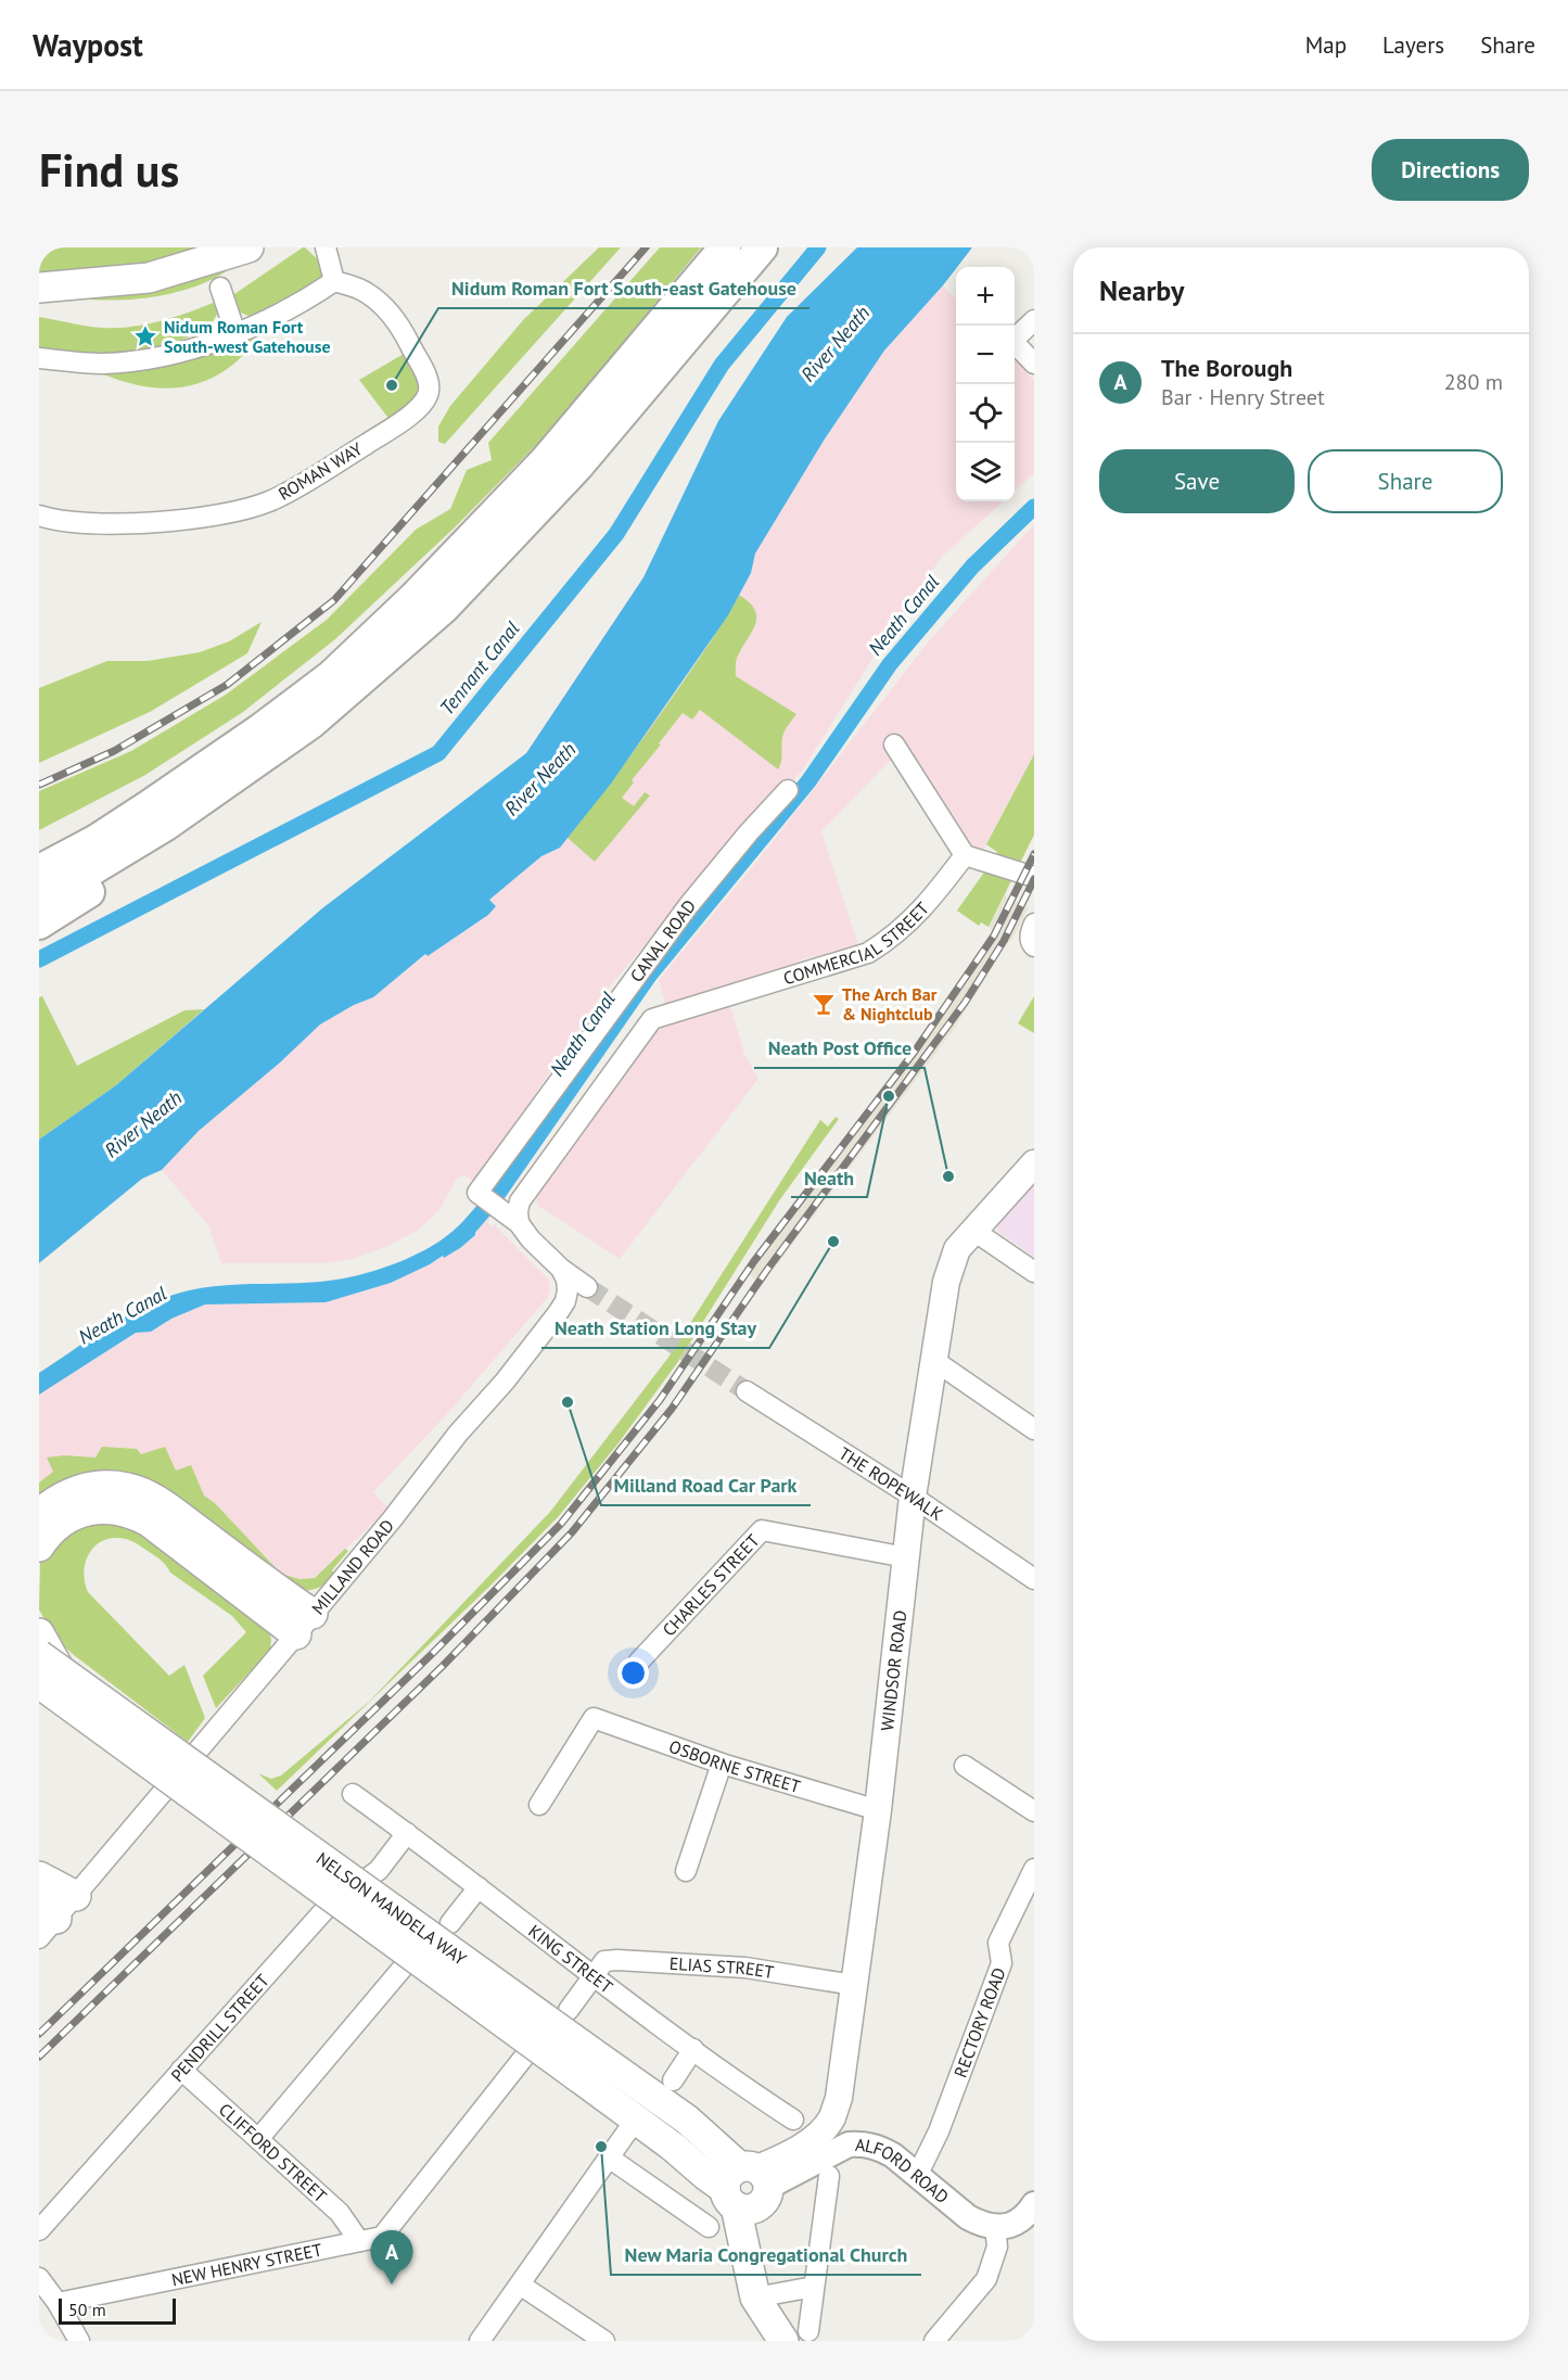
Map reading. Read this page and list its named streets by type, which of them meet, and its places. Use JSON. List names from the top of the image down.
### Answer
{
  "streets": {
    "main road": ["WINDSOR ROAD", "NELSON MANDELA WAY"],
    "street": [
      "ROMAN WAY",
      "COMMERCIAL STREET",
      "CANAL ROAD",
      "THE ROPEWALK",
      "MILLAND ROAD",
      "CHARLES STREET",
      "OSBORNE STREET",
      "KING STREET",
      "ELIAS STREET",
      "RECTORY ROAD",
      "PENDRILL STREET",
      "CLIFFORD STREET",
      "ALFORD ROAD",
      "NEW HENRY STREET"
    ]
  },
  "crossings": [
    ["COMMERCIAL STREET", "CANAL ROAD"],
    ["THE ROPEWALK", "WINDSOR ROAD"],
    ["CHARLES STREET", "WINDSOR ROAD"],
    ["WINDSOR ROAD", "OSBORNE STREET"],
    ["WINDSOR ROAD", "NELSON MANDELA WAY"],
    ["WINDSOR ROAD", "ELIAS STREET"],
    ["WINDSOR ROAD", "ALFORD ROAD"],
    ["NELSON MANDELA WAY", "ALFORD ROAD"],
    ["KING STREET", "ELIAS STREET"],
    ["KING STREET", "PENDRILL STREET"],
    ["RECTORY ROAD", "ALFORD ROAD"],
    ["PENDRILL STREET", "CLIFFORD STREET"],
    ["CLIFFORD STREET", "NEW HENRY STREET"]
  ],
  "water": ["River Neath", "Neath Canal", "Tennant Canal"],
  "places": {
    "place": ["Nidum Roman Fort South-west Gatehouse"],
    "other": [
      "Nidum Roman Fort South-east Gatehouse",
      "Neath",
      "Neath Post Office",
      "Neath Station Long Stay",
      "Milland Road Car Park",
      "New Maria Congregational Church"
    ],
    "bar": ["The Arch Bar & Nightclub"]
  },
  "scale_bar": "50 m",
  "page": {
    "header": "Waypost",
    "nav": ["Map", "Layers", "Share"],
    "buttons": [
      "Directions",
      ["Save", "Share"]
    ],
    "title": "Find us",
    "heading": "Nearby",
    "map_buttons": ["+", "−"],
    "list": [
      {
        "mark": "A",
        "name": "The Borough",
        "note": "Bar · Henry Street",
        "value": "280 m"
      }
    ],
    "pins": "A",
    "scale": "50 m"
  }
}
